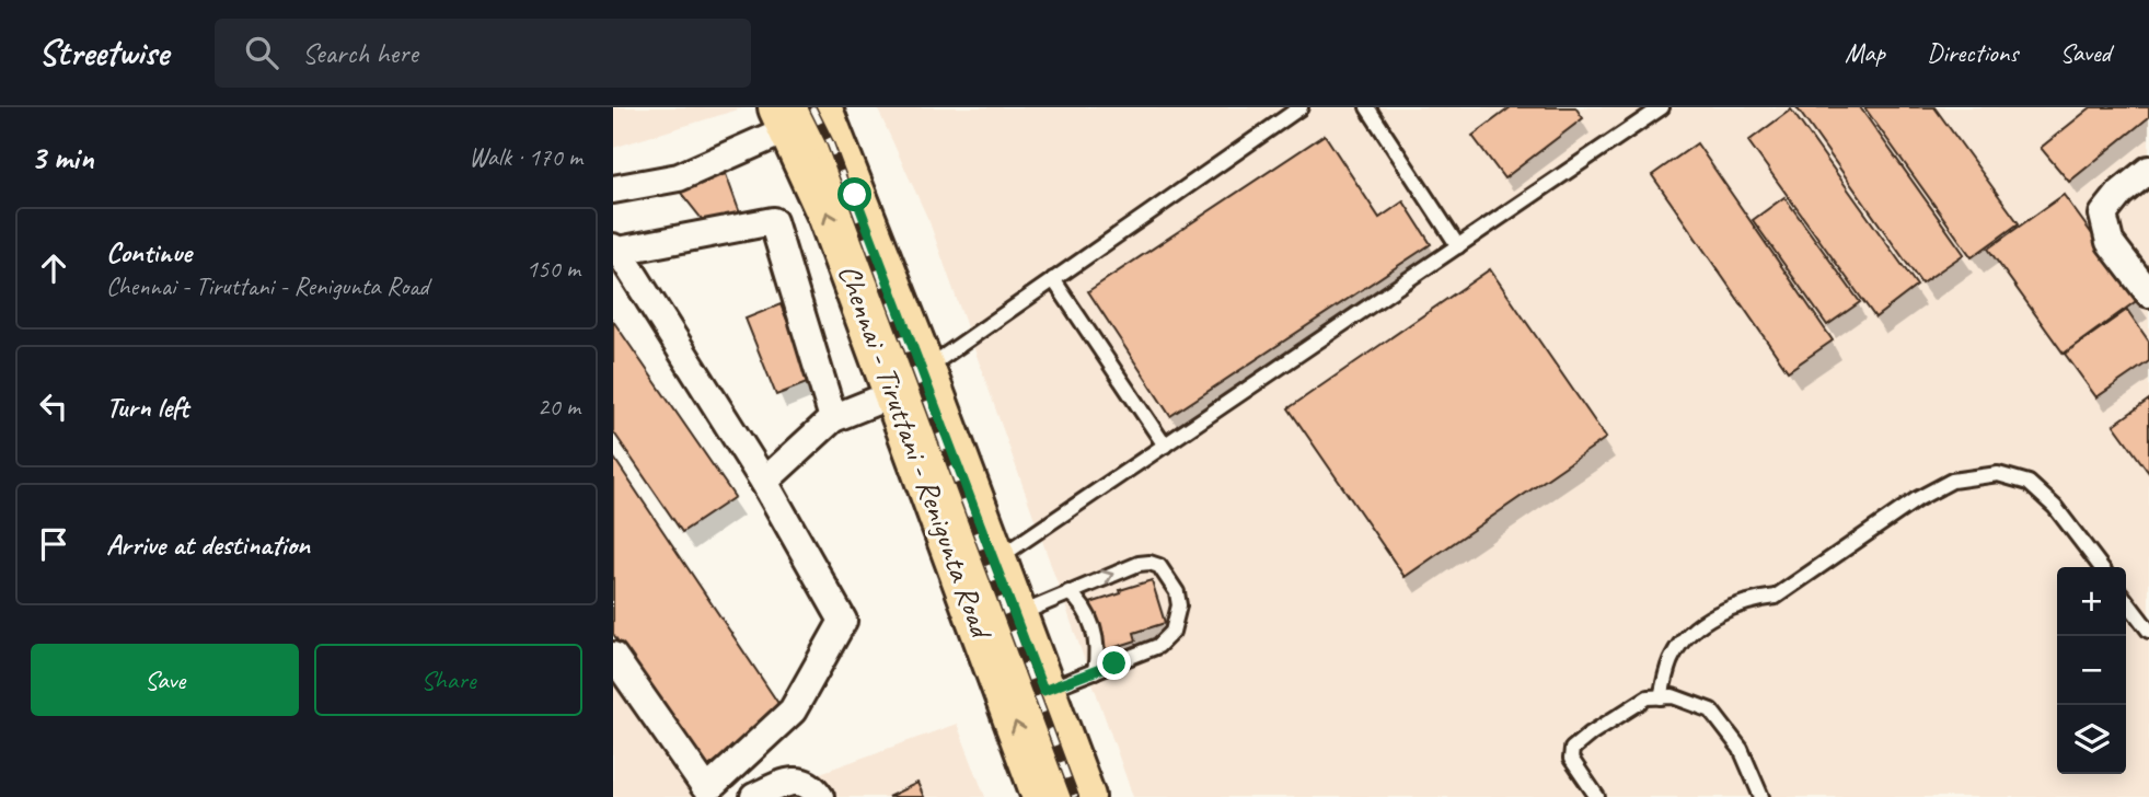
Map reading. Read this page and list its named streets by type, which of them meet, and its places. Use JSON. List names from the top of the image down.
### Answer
{
  "streets": {
    "main road": ["Chennai - Tiruttani - Renigunta Road"]
  },
  "page": {
    "header": "Streetwise",
    "search": "Search here",
    "nav": ["Map", "Directions", "Saved"],
    "heading": ["3 min", "Walk · 170 m"],
    "list": [
      ["Continue", "Chennai - Tiruttani - Renigunta Road", "150 m"],
      ["Turn left", "20 m"],
      "Arrive at destination"
    ],
    "map_buttons": ["+", "−"],
    "buttons": ["Save", "Share"]
  }
}
